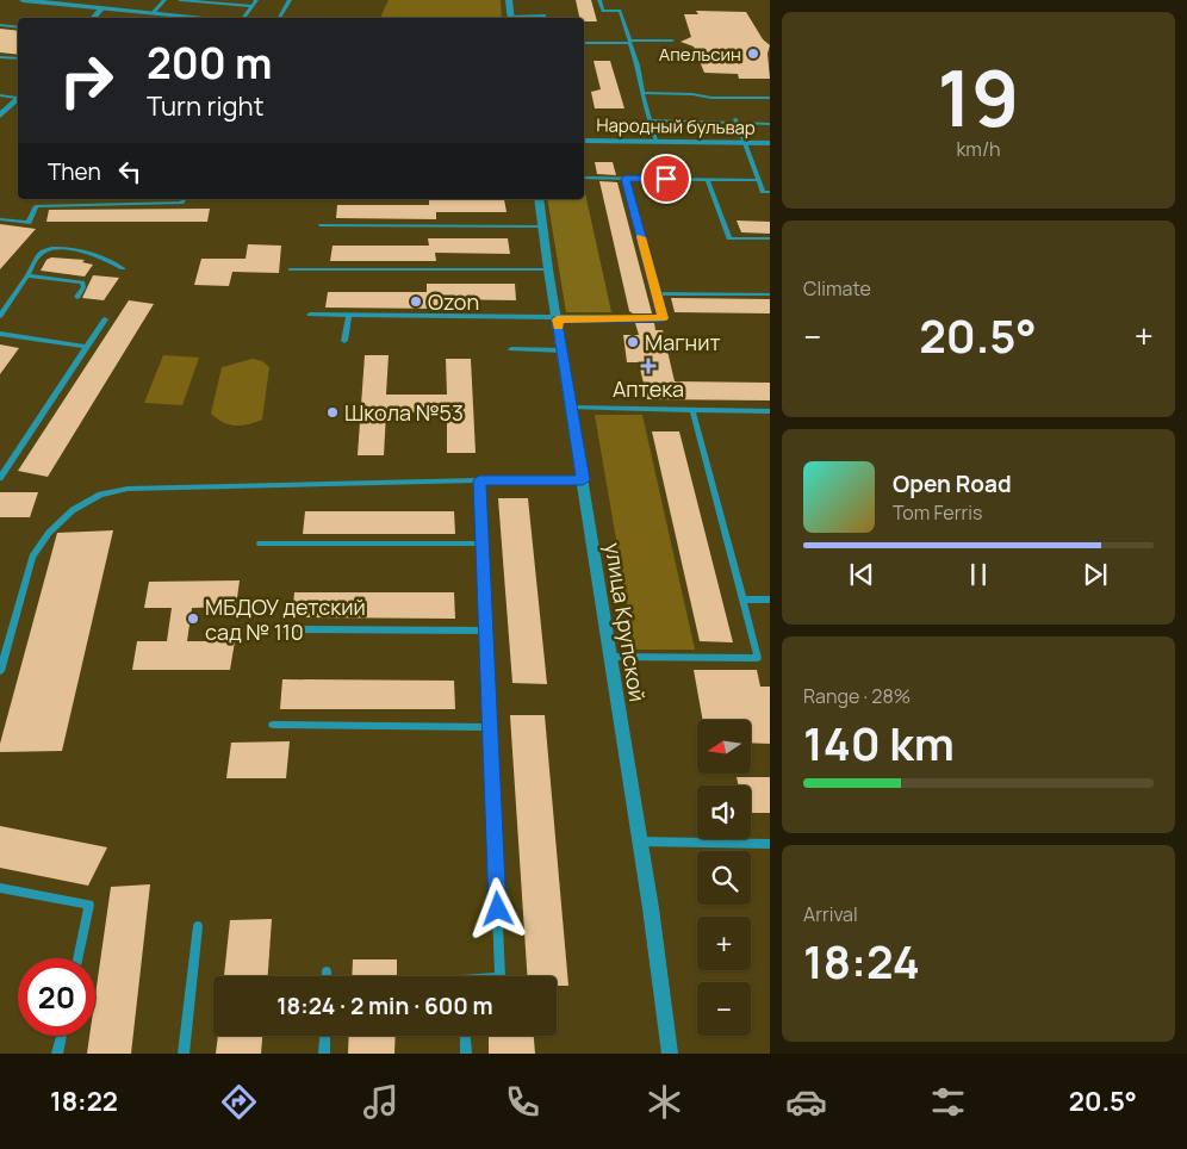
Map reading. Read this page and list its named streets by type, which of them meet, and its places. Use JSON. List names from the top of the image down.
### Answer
{
  "streets": {
    "street": ["Народный бульвар", "улица Крупской"]
  },
  "places": {
    "other": [
      "Апельсин",
      "Ozon",
      "Магнит",
      "Школа №53",
      "МБДОУ детский сад № 110"
    ],
    "health": ["Аптека"]
  },
  "north": "left",
  "page": {
    "tile": [
      ["19", "km/h"],
      "Climate",
      ["Range · 28%", "140 km"],
      ["Arrival", "18:24"]
    ],
    "turn": ["200 m", "Turn right"],
    "then": "Then",
    "heat": ["−", "20.5°", "+"],
    "song": ["Open Road", "Tom Ferris"],
    "map_buttons": ["+", "−"],
    "limit": "20",
    "trip": "18:24 · 2 min · 600 m",
    "tabs": ["18:22", "20.5°"]
  }
}
